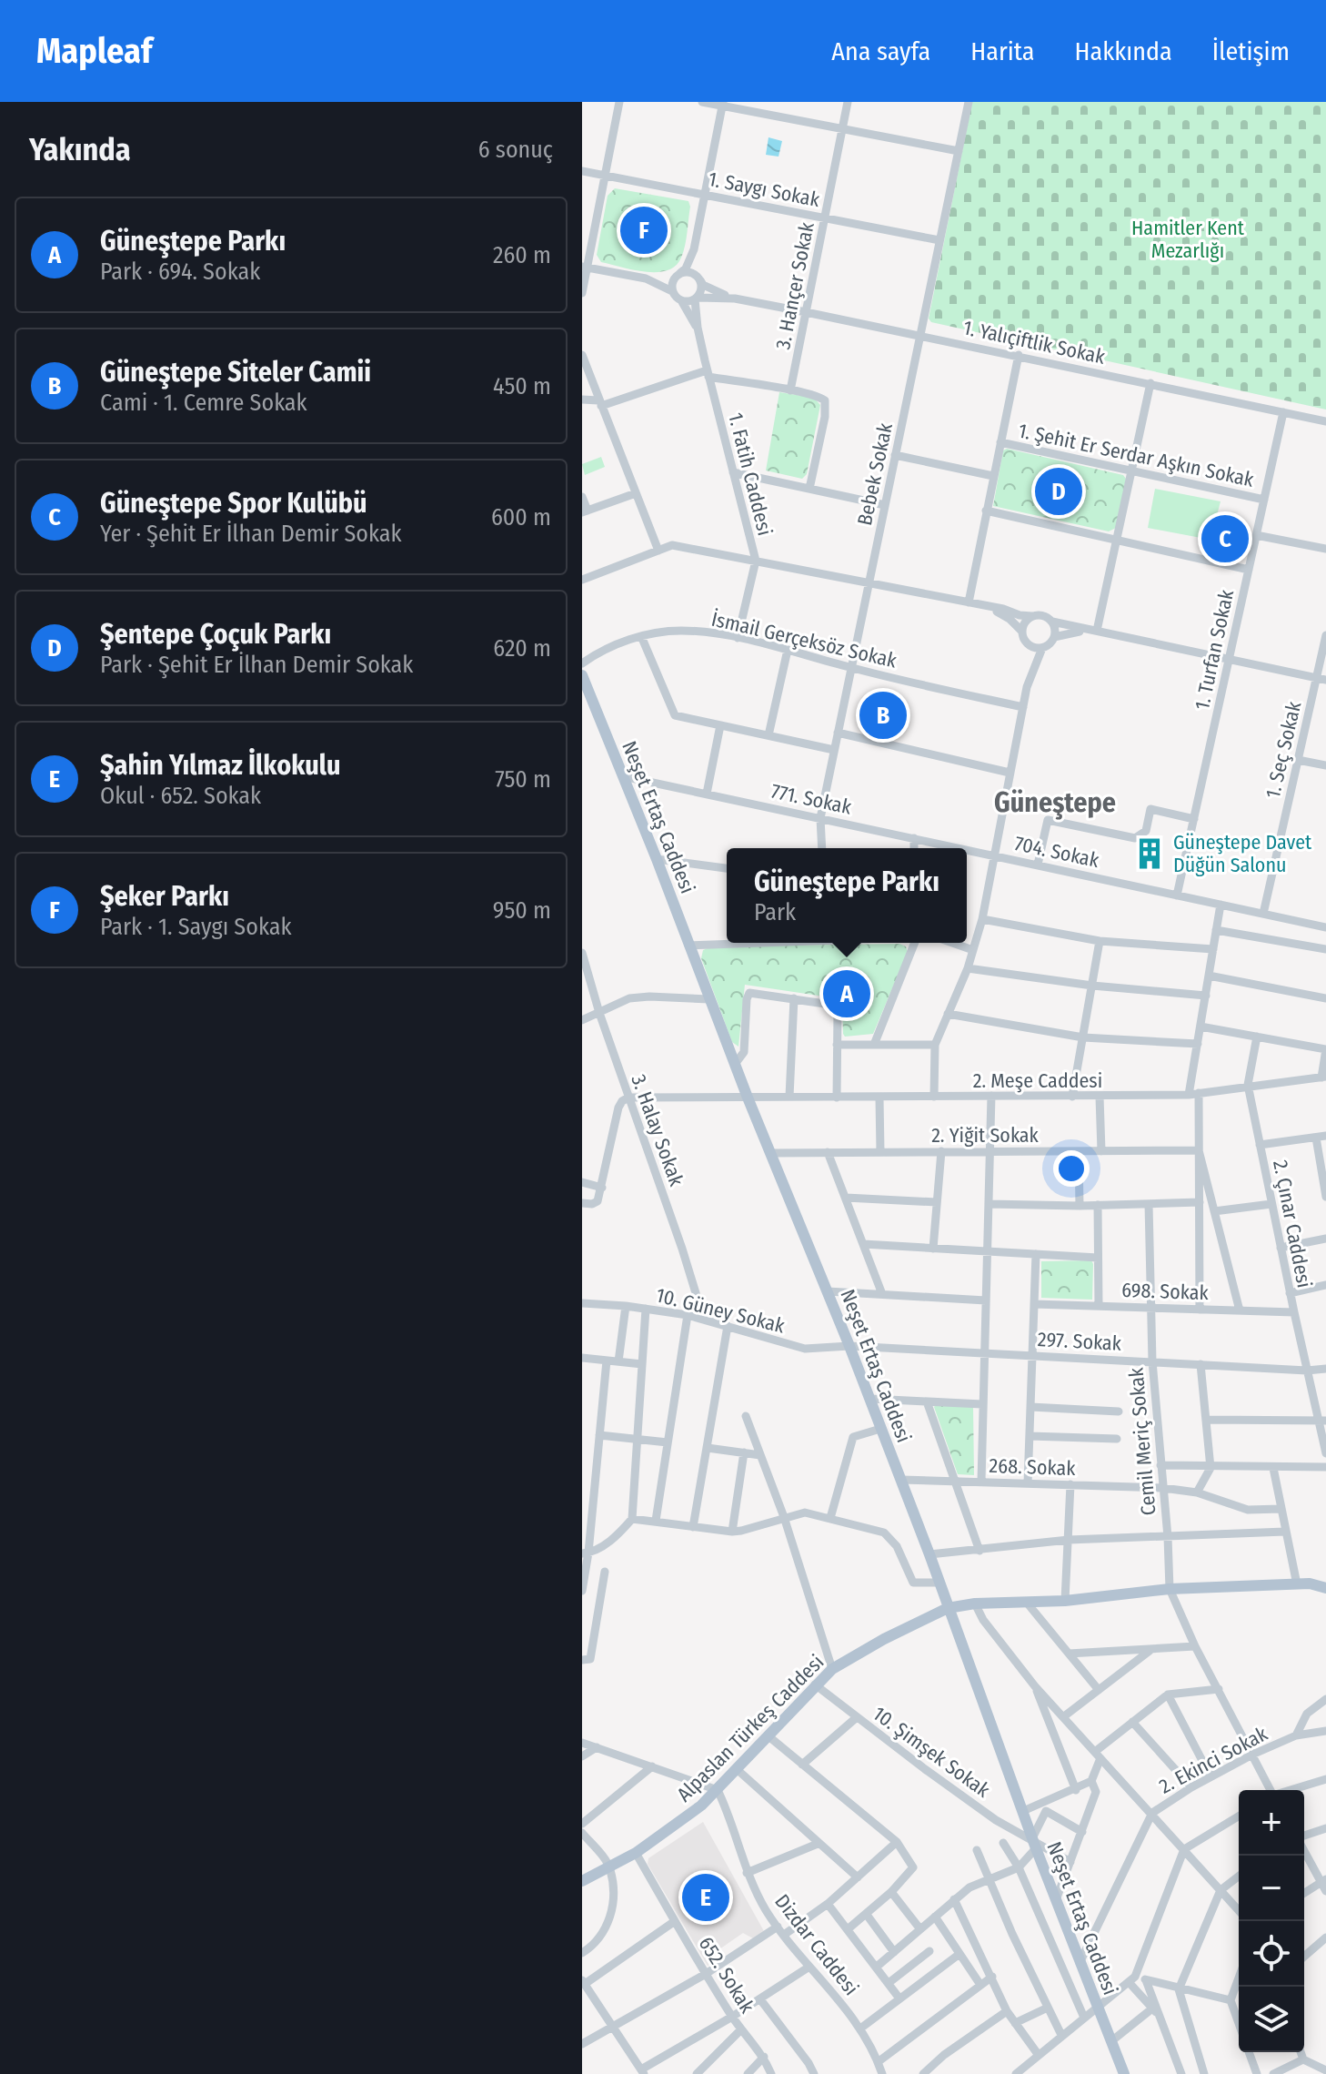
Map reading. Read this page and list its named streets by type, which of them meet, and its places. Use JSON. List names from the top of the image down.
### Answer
{
  "streets": {
    "main road": ["Neşet Ertaş Caddesi", "Alpaslan Türkeş Caddesi"],
    "street": [
      "1. Saygı Sokak",
      "3. Hançer Sokak",
      "1. Yalıçiftlik Sokak",
      "1. Şehit Er Serdar Aşkın Sokak",
      "1. Fatih Caddesi",
      "Bebek Sokak",
      "İsmail Gerçeksöz Sokak",
      "1. Turfan Sokak",
      "1. Seç Sokak",
      "771. Sokak",
      "704. Sokak",
      "2. Meşe Caddesi",
      "3. Halay Sokak",
      "2. Yiğit Sokak",
      "2. Çınar Caddesi",
      "698. Sokak",
      "10. Güney Sokak",
      "297. Sokak",
      "Cemil Meriç Sokak",
      "268. Sokak",
      "10. Şimşek Sokak",
      "2. Ekinci Sokak",
      "Dizdar Caddesi",
      "652. Sokak"
    ]
  },
  "crossings": [
    ["1. Saygı Sokak", "3. Hançer Sokak"],
    ["1. Saygı Sokak", "Bebek Sokak"],
    ["3. Hançer Sokak", "1. Yalıçiftlik Sokak"],
    ["1. Yalıçiftlik Sokak", "Bebek Sokak"],
    ["1. Yalıçiftlik Sokak", "1. Turfan Sokak"],
    ["1. Şehit Er Serdar Aşkın Sokak", "1. Turfan Sokak"],
    ["1. Fatih Caddesi", "Bebek Sokak"],
    ["Bebek Sokak", "İsmail Gerçeksöz Sokak"],
    ["Bebek Sokak", "771. Sokak"],
    ["1. Turfan Sokak", "704. Sokak"],
    ["1. Seç Sokak", "704. Sokak"],
    ["771. Sokak", "Neşet Ertaş Caddesi"],
    ["771. Sokak", "704. Sokak"],
    ["Neşet Ertaş Caddesi", "2. Meşe Caddesi"],
    ["Neşet Ertaş Caddesi", "2. Yiğit Sokak"],
    ["Neşet Ertaş Caddesi", "10. Güney Sokak"],
    ["Neşet Ertaş Caddesi", "297. Sokak"],
    ["Neşet Ertaş Caddesi", "268. Sokak"],
    ["Neşet Ertaş Caddesi", "Alpaslan Türkeş Caddesi"],
    ["Neşet Ertaş Caddesi", "10. Şimşek Sokak"],
    ["Neşet Ertaş Caddesi", "2. Ekinci Sokak"],
    ["2. Meşe Caddesi", "3. Halay Sokak"],
    ["2. Meşe Caddesi", "2. Çınar Caddesi"],
    ["3. Halay Sokak", "10. Güney Sokak"],
    ["2. Çınar Caddesi", "698. Sokak"],
    ["2. Çınar Caddesi", "297. Sokak"],
    ["698. Sokak", "Cemil Meriç Sokak"],
    ["10. Güney Sokak", "297. Sokak"],
    ["297. Sokak", "Cemil Meriç Sokak"],
    ["Cemil Meriç Sokak", "268. Sokak"],
    ["Cemil Meriç Sokak", "Alpaslan Türkeş Caddesi"],
    ["Alpaslan Türkeş Caddesi", "10. Şimşek Sokak"],
    ["Alpaslan Türkeş Caddesi", "Dizdar Caddesi"],
    ["Alpaslan Türkeş Caddesi", "652. Sokak"]
  ],
  "districts": ["Güneştepe"],
  "parks": ["Hamitler Kent Mezarlığı"],
  "places": {
    "building": ["Güneştepe Davet Düğün Salonu"]
  },
  "page": {
    "header": "Mapleaf",
    "nav": [
      "Ana sayfa",
      "Harita",
      "Hakkında",
      "İletişim"
    ],
    "heading": ["Yakında", "6 sonuç"],
    "list": [
      {
        "mark": "A",
        "name": "Güneştepe Parkı",
        "note": "Park · 694. Sokak",
        "value": "260 m"
      },
      {
        "mark": "B",
        "name": "Güneştepe Siteler Camii",
        "note": "Cami · 1. Cemre Sokak",
        "value": "450 m"
      },
      {
        "mark": "C",
        "name": "Güneştepe Spor Kulübü",
        "note": "Yer · Şehit Er İlhan Demir Sokak",
        "value": "600 m"
      },
      {
        "mark": "D",
        "name": "Şentepe Çoçuk Parkı",
        "note": "Park · Şehit Er İlhan Demir Sokak",
        "value": "620 m"
      },
      {
        "mark": "E",
        "name": "Şahin Yılmaz İlkokulu",
        "note": "Okul · 652. Sokak",
        "value": "750 m"
      },
      {
        "mark": "F",
        "name": "Şeker Parkı",
        "note": "Park · 1. Saygı Sokak",
        "value": "950 m"
      }
    ],
    "pins": [
      "F",
      "D",
      "C",
      "B",
      "A",
      "E"
    ],
    "popup": ["Güneştepe Parkı", "Park"],
    "map_buttons": ["+", "−"]
  }
}
